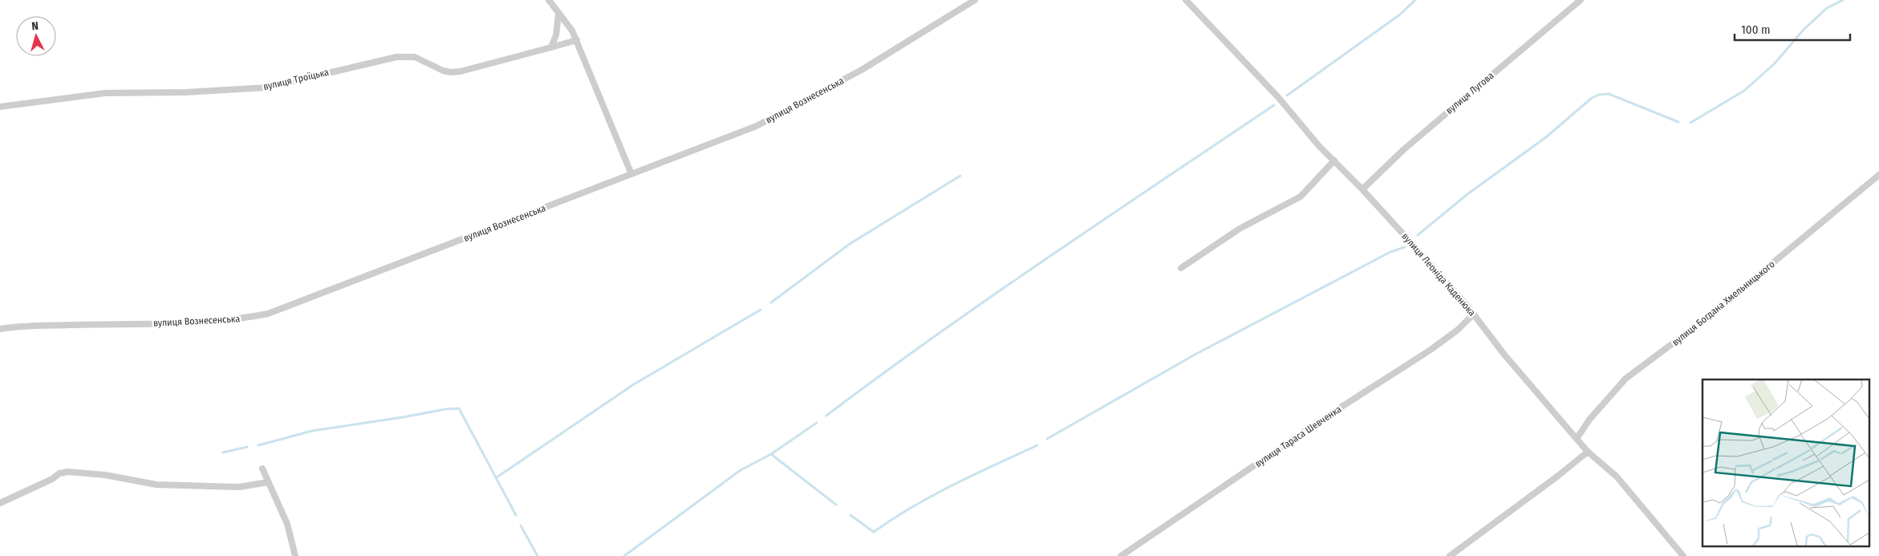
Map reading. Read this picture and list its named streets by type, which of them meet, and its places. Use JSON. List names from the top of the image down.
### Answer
{
  "streets": {
    "street": [
      "вулиця Троїцька",
      "вулиця Лугова",
      "вулиця Вознесенська",
      "вулиця Леоніда Каденюка",
      "вулиця Богдана Хмельницького",
      "вулиця Тараса Шевченка"
    ]
  },
  "crossings": [
    ["вулиця Лугова", "вулиця Леоніда Каденюка"],
    ["вулиця Леоніда Каденюка", "вулиця Богдана Хмельницького"],
    ["вулиця Леоніда Каденюка", "вулиця Тараса Шевченка"]
  ],
  "scale_bar": "100 m",
  "north": "top"
}
